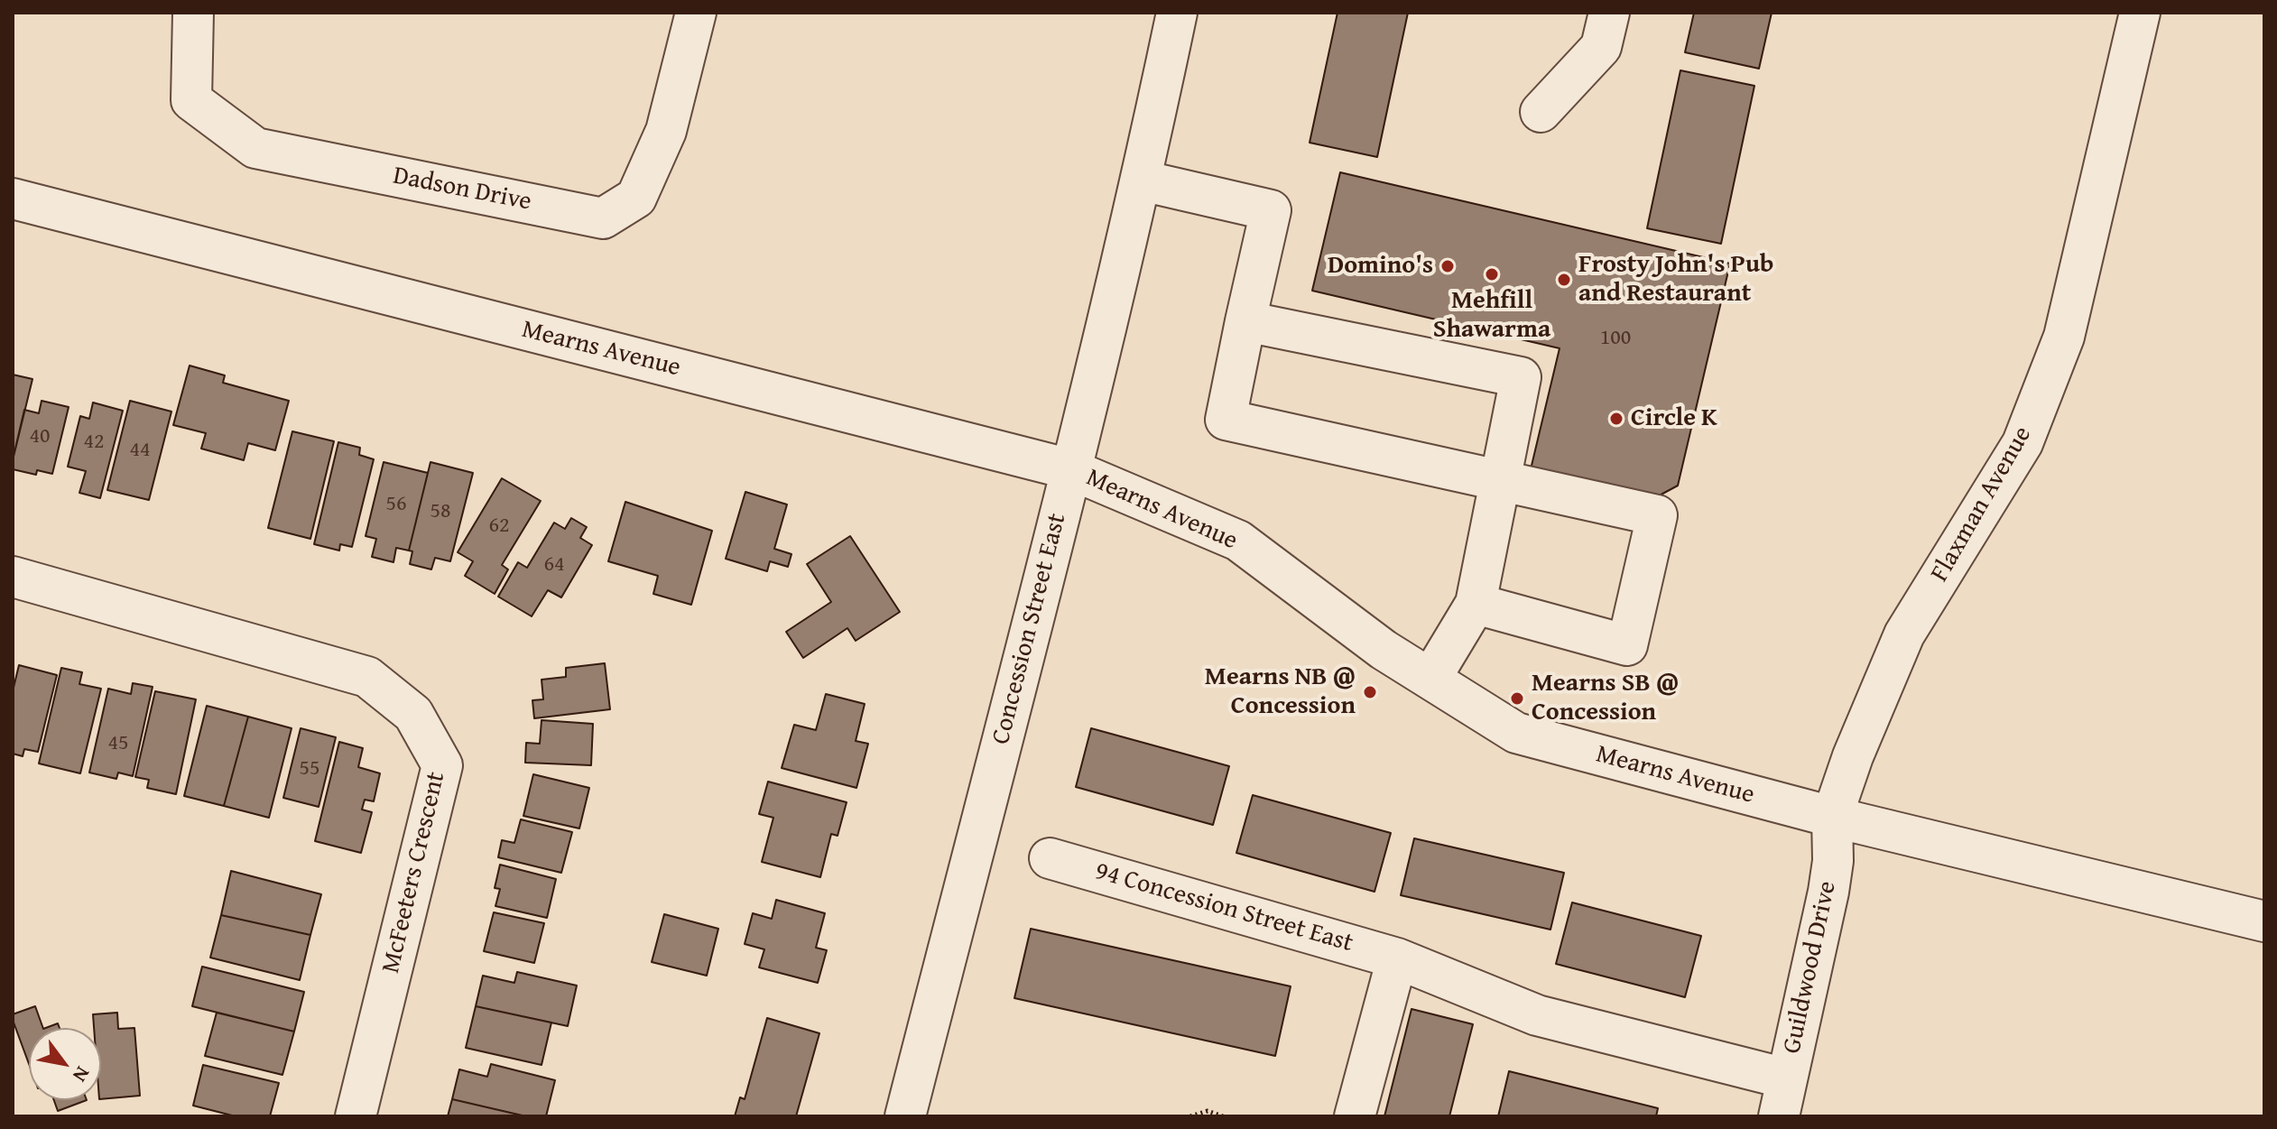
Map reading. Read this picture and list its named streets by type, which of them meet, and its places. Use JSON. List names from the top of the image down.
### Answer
{
  "streets": {
    "street": [
      "Dadson Drive",
      "Mearns Avenue",
      "Flaxman Avenue",
      "Concession Street East",
      "McFeeters Crescent",
      "94 Concession Street East",
      "Guildwood Drive"
    ]
  },
  "crossings": [
    ["Mearns Avenue", "Flaxman Avenue"],
    ["Mearns Avenue", "Concession Street East"],
    ["Mearns Avenue", "Guildwood Drive"],
    ["Flaxman Avenue", "Guildwood Drive"],
    ["94 Concession Street East", "Guildwood Drive"]
  ],
  "places": [
    "Domino's",
    "Mehfill Shawarma",
    "Frosty John's Pub and Restaurant",
    "Circle K",
    "Mearns NB @ Concession",
    "Mearns SB @ Concession"
  ],
  "house_numbers": [
    "100",
    "40",
    "42",
    "44",
    "56",
    "58",
    "62",
    "64",
    "45",
    "55"
  ],
  "north": "bottom right"
}
